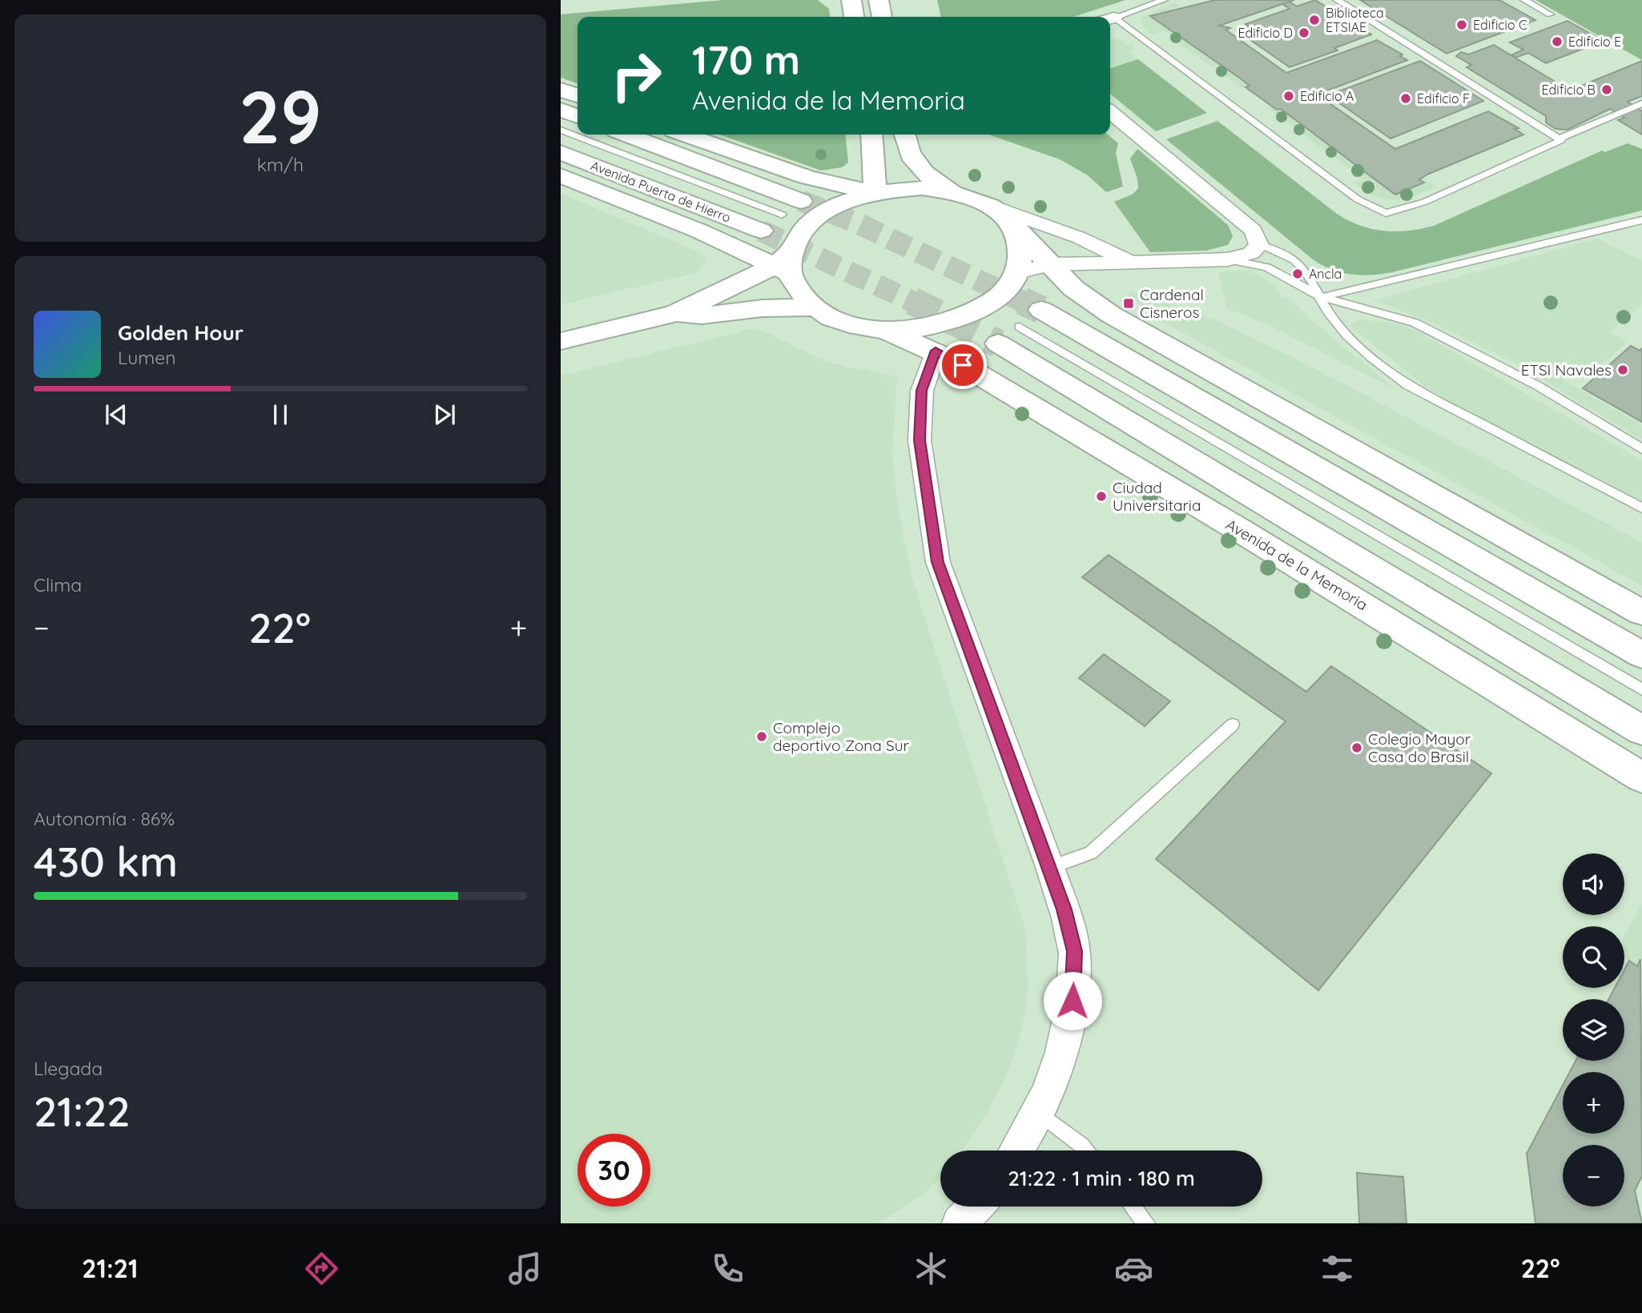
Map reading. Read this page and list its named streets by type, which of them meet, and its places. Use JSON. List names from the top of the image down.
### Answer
{
  "streets": {
    "main road": ["Avenida Puerta de Hierro", "Avenida de la Memoria"]
  },
  "places": {
    "other": [
      "Biblioteca ETSIAE",
      "Edificio C",
      "Edificio D",
      "Edificio E",
      "Edificio B",
      "Edificio A",
      "Edificio F",
      "Ancla",
      "ETSI Navales",
      "Ciudad Universitaria",
      "Complejo deportivo Zona Sur",
      "Colegio Mayor Casa do Brasil"
    ],
    "transit": ["Cardenal Cisneros"]
  },
  "page": {
    "tile": [
      ["29", "km/h"],
      "Clima",
      ["Autonomía · 86%", "430 km"],
      ["Llegada", "21:22"]
    ],
    "turn": ["170 m", "Avenida de la Memoria"],
    "song": ["Golden Hour", "Lumen"],
    "heat": ["−", "22°", "+"],
    "map_buttons": ["+", "−"],
    "limit": "30",
    "trip": "21:22 · 1 min · 180 m",
    "tabs": ["21:21", "22°"]
  }
}
